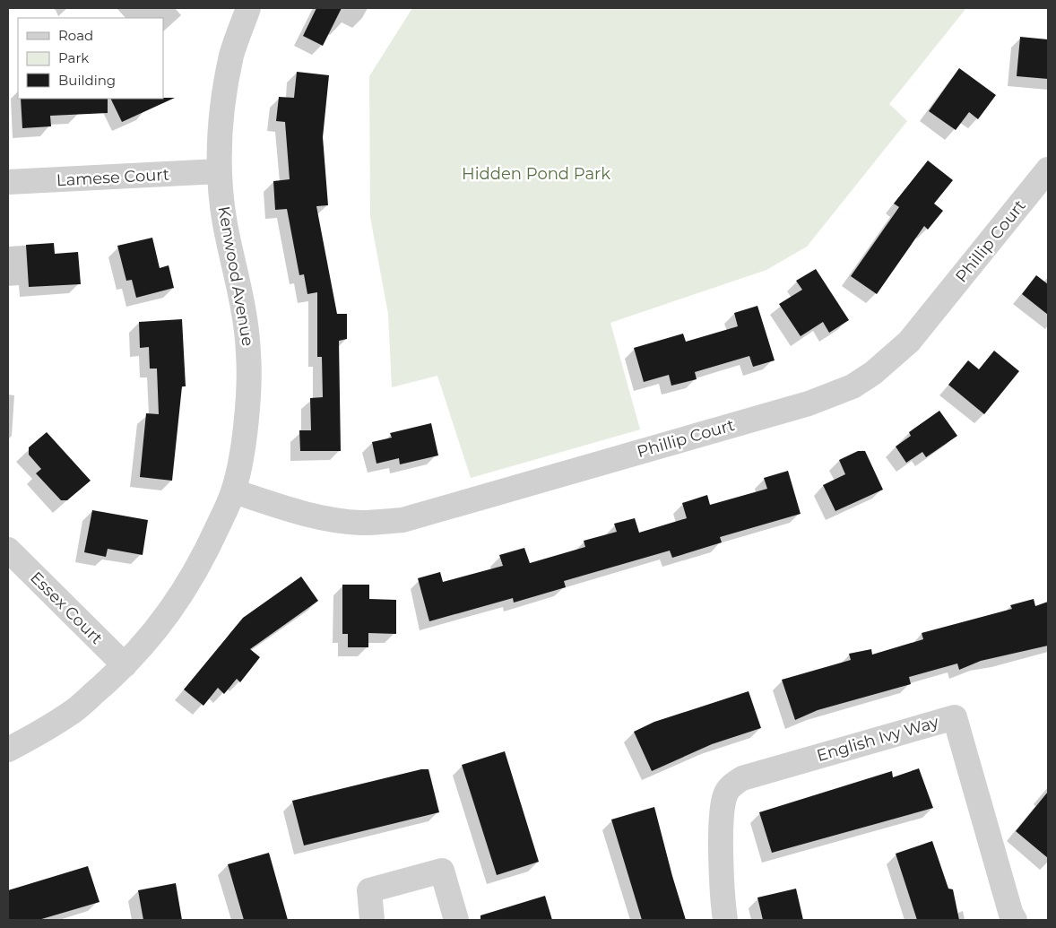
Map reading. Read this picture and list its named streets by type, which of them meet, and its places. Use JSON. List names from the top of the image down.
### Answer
{
  "streets": {
    "street": [
      "Lamese Court",
      "Phillip Court",
      "Kenwood Avenue",
      "Essex Court",
      "English Ivy Way"
    ]
  },
  "crossings": [
    ["Lamese Court", "Kenwood Avenue"],
    ["Phillip Court", "Kenwood Avenue"],
    ["Kenwood Avenue", "Essex Court"]
  ],
  "parks": ["Hidden Pond Park"],
  "legend": ["Road", "Park", "Building"]
}
